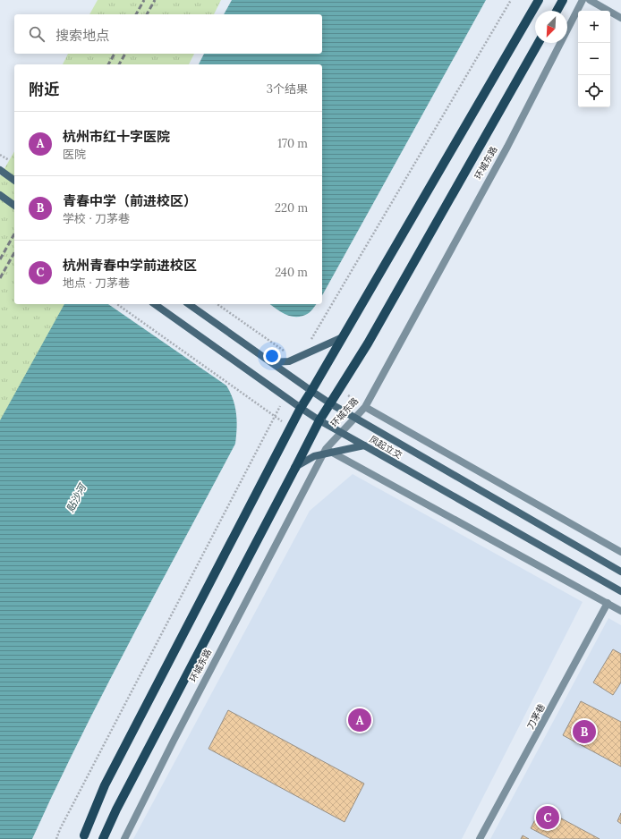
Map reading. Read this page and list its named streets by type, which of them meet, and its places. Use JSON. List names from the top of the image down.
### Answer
{
  "streets": {
    "main road": ["环城东路", "凤起立交"],
    "street": ["刀茅巷"]
  },
  "crossings": [
    ["环城东路", "凤起立交"]
  ],
  "water": ["贴沙河"],
  "north": "bottom left",
  "page": {
    "map_buttons": ["+", "−"],
    "search": "搜索地点",
    "heading": ["附近", "3个结果"],
    "list": [
      {
        "mark": "A",
        "name": "杭州市红十字医院",
        "note": "医院",
        "value": "170 m"
      },
      {
        "mark": "B",
        "name": "青春中学（前进校区）",
        "note": "学校 · 刀茅巷",
        "value": "220 m"
      },
      {
        "mark": "C",
        "name": "杭州青春中学前进校区",
        "note": "地点 · 刀茅巷",
        "value": "240 m"
      }
    ],
    "pins": ["A", "B", "C"]
  }
}
